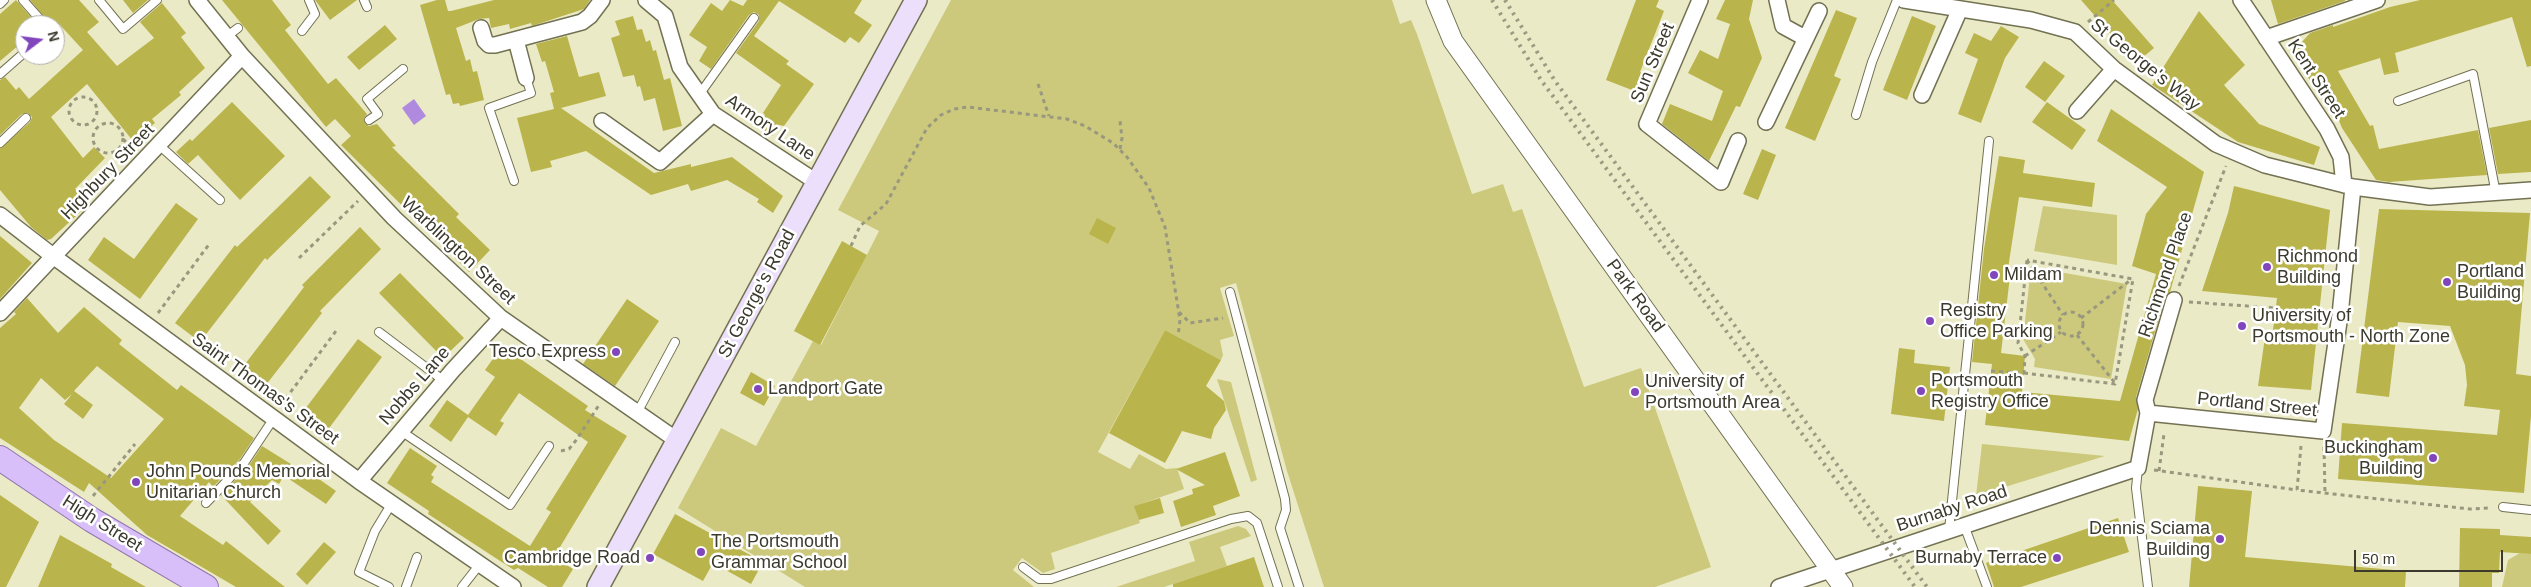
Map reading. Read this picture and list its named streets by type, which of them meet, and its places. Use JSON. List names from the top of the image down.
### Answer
{
  "streets": {
    "main road": ["St George's Road", "High Street"],
    "street": [
      "Sun Street",
      "St George's Way",
      "Kent Street",
      "Armory Lane",
      "Highbury Street",
      "Warblington Street",
      "Richmond Place",
      "Park Road",
      "Nobbs Lane",
      "Saint Thomas's Street",
      "Portland Street",
      "Burnaby Road"
    ]
  },
  "crossings": [
    ["St George's Way", "Kent Street"],
    ["St George's Way", "Richmond Place"],
    ["St George's Way", "Portland Street"],
    ["Kent Street", "Portland Street"],
    ["Armory Lane", "St George's Road"],
    ["Highbury Street", "Warblington Street"],
    ["Highbury Street", "Saint Thomas's Street"],
    ["Warblington Street", "St George's Road"],
    ["Warblington Street", "Nobbs Lane"],
    ["Richmond Place", "Portland Street"],
    ["Park Road", "Burnaby Road"],
    ["Nobbs Lane", "Saint Thomas's Street"]
  ],
  "places": [
    "Richmond Building",
    "Mildam",
    "Portland Building",
    "Registry Office Parking",
    "University of Portsmouth - North Zone",
    "Tesco Express",
    "Landport Gate",
    "Portsmouth Registry Office",
    "University of Portsmouth Area",
    "Buckingham Building",
    "John Pounds Memorial Unitarian Church",
    "Dennis Sciama Building",
    "The Portsmouth Grammar School",
    "Cambridge Road",
    "Burnaby Terrace"
  ],
  "scale_bar": "50 m",
  "north": "right"
}
